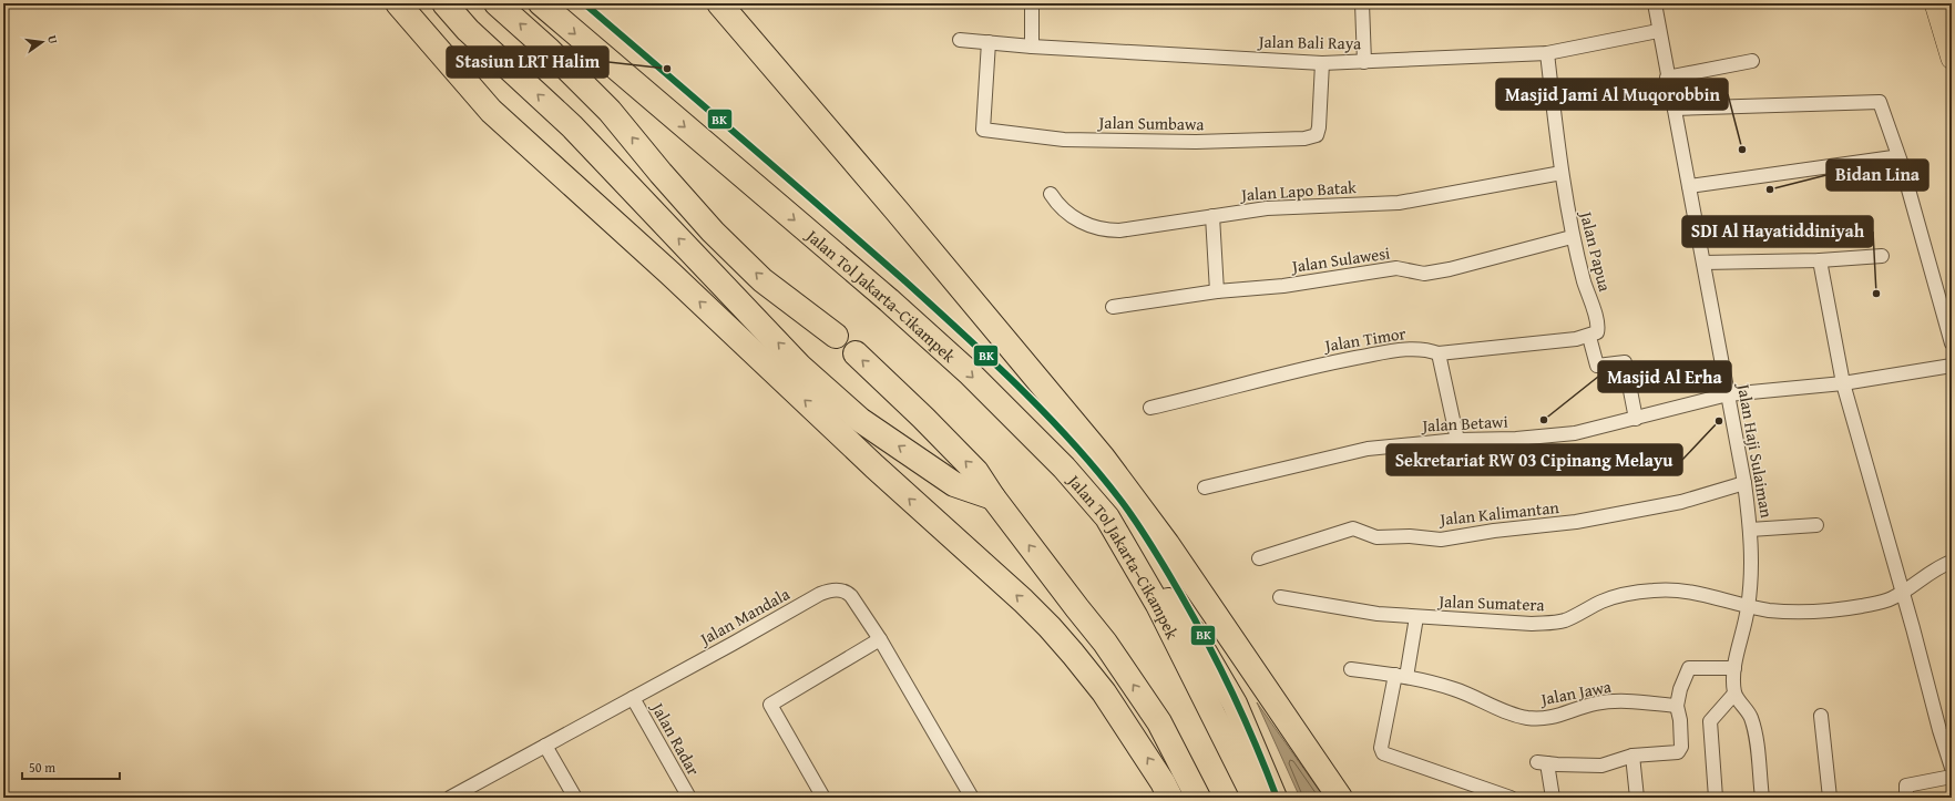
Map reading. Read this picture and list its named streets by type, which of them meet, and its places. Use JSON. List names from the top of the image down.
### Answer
{
  "streets": {
    "highway": ["Jalan Tol Jakarta–Cikampek"],
    "street": [
      "Jalan Bali Raya",
      "Jalan Sumbawa",
      "Jalan Lapo Batak",
      "Jalan Papua",
      "Jalan Sulawesi",
      "Jalan Timor",
      "Jalan Betawi",
      "Jalan Haji Sulaiman",
      "Jalan Kalimantan",
      "Jalan Sumatera",
      "Jalan Mandala",
      "Jalan Jawa",
      "Jalan Radar"
    ]
  },
  "crossings": [
    ["Jalan Bali Raya", "Jalan Sumbawa"],
    ["Jalan Bali Raya", "Jalan Papua"],
    ["Jalan Bali Raya", "Jalan Haji Sulaiman"],
    ["Jalan Lapo Batak", "Jalan Papua"],
    ["Jalan Papua", "Jalan Sulawesi"],
    ["Jalan Papua", "Jalan Timor"],
    ["Jalan Betawi", "Jalan Haji Sulaiman"],
    ["Jalan Haji Sulaiman", "Jalan Kalimantan"],
    ["Jalan Haji Sulaiman", "Jalan Sumatera"],
    ["Jalan Mandala", "Jalan Radar"]
  ],
  "places": [
    "Stasiun LRT Halim",
    "Masjid Jami Al Muqorobbin",
    "Bidan Lina",
    "SDI Al Hayatiddiniyah",
    "Masjid Al Erha",
    "Sekretariat RW 03 Cipinang Melayu"
  ],
  "lines": ["transit line BK"],
  "scale_bar": "50 m",
  "north": "right"
}
